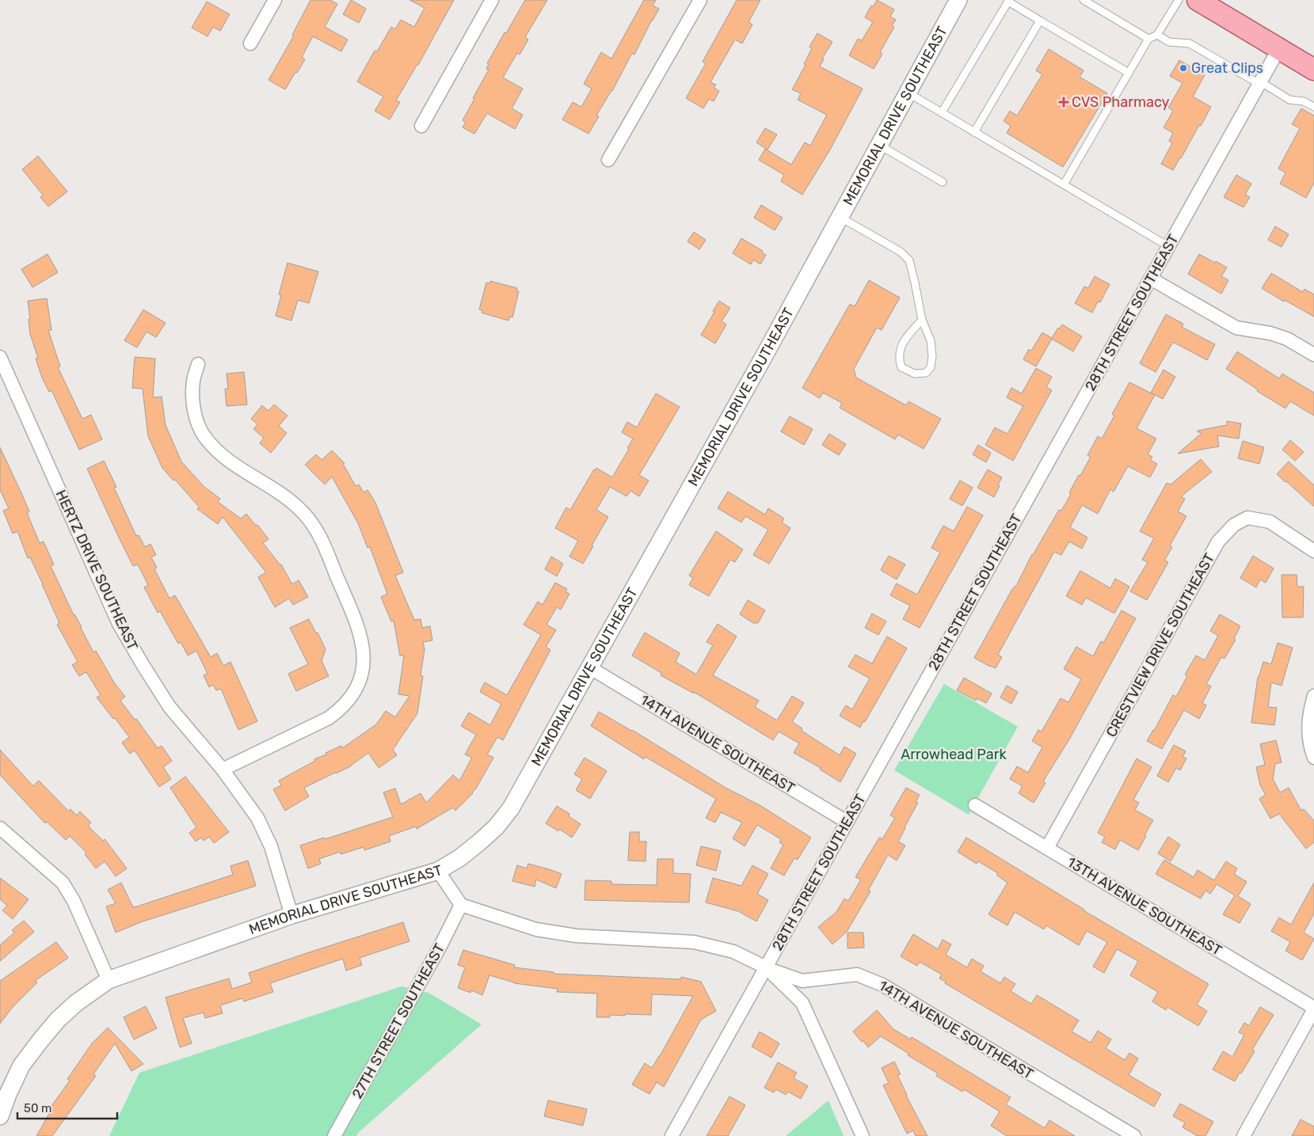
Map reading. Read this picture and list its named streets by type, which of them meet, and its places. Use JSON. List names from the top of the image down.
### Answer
{
  "streets": {
    "street": [
      "MEMORIAL DRIVE SOUTHEAST",
      "28TH STREET SOUTHEAST",
      "HERTZ DRIVE SOUTHEAST",
      "CRESTVIEW DRIVE SOUTHEAST",
      "14TH AVENUE SOUTHEAST",
      "13TH AVENUE SOUTHEAST",
      "27TH STREET SOUTHEAST"
    ]
  },
  "crossings": [
    ["MEMORIAL DRIVE SOUTHEAST", "HERTZ DRIVE SOUTHEAST"],
    ["MEMORIAL DRIVE SOUTHEAST", "14TH AVENUE SOUTHEAST"],
    ["28TH STREET SOUTHEAST", "14TH AVENUE SOUTHEAST"],
    ["CRESTVIEW DRIVE SOUTHEAST", "13TH AVENUE SOUTHEAST"]
  ],
  "parks": ["Arrowhead Park"],
  "places": {
    "other": ["Great Clips"],
    "health": ["CVS Pharmacy"]
  },
  "scale_bar": "50 m"
}
